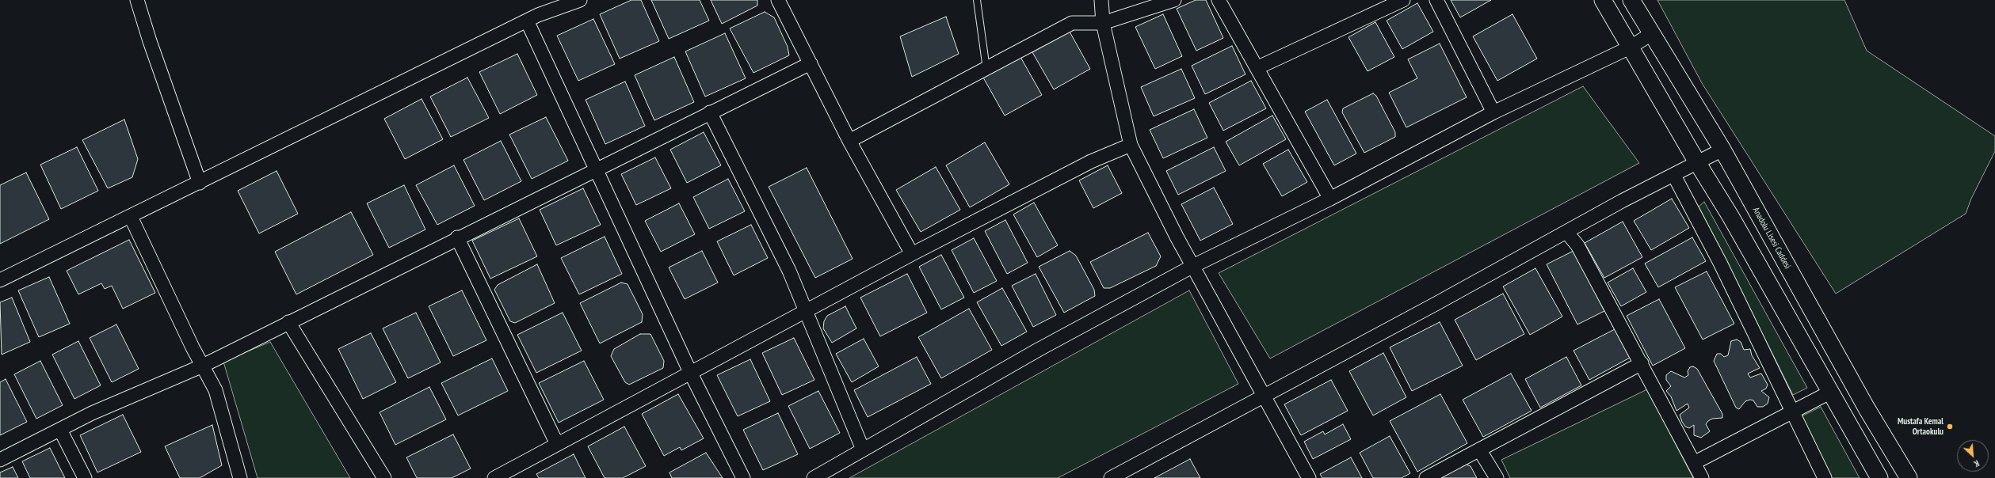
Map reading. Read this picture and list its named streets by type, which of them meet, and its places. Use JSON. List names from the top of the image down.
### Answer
{
  "streets": {
    "street": ["Anadolu Lisesi Caddesi"]
  },
  "places": ["Mustafa Kemal Ortaokulu"],
  "north": "bottom right"
}
